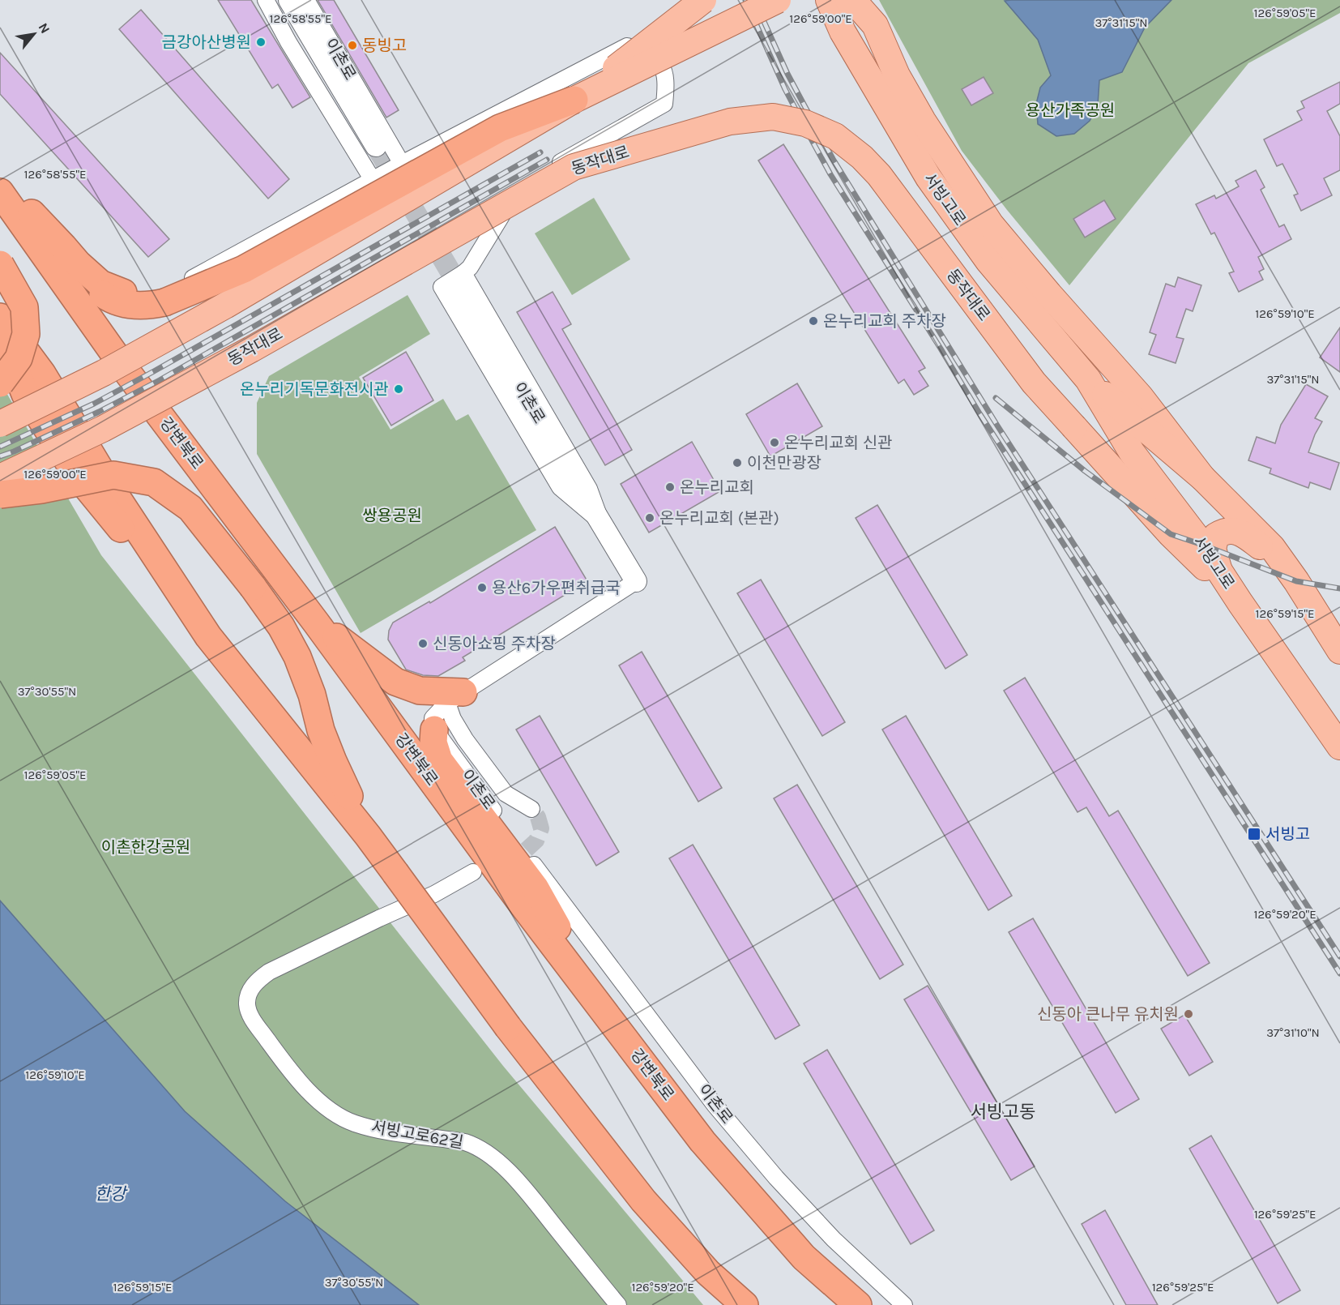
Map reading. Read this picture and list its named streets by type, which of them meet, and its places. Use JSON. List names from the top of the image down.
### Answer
{
  "streets": {
    "highway": ["강변북로"],
    "main road": ["동작대로", "서빙고로"],
    "street": ["이촌로", "서빙고로62길"]
  },
  "crossings": [
    ["동작대로", "서빙고로"]
  ],
  "districts": ["서빙고동"],
  "water": ["한강"],
  "parks": ["용산가족공원", "쌍용공원", "이촌한강공원"],
  "places": {
    "other": [
      "금강아산병원",
      "동빙고",
      "온누리교회 주차장",
      "온누리기독문화전시관",
      "온누리교회 신관",
      "이천만광장",
      "온누리교회",
      "온누리교회 (본관)",
      "용산6가우편취급국",
      "신동아쇼핑 주차장",
      "신동아 큰나무 유치원"
    ],
    "transit": ["서빙고"]
  },
  "north": "top right",
  "coordinates": [
    "126°59'05\"E",
    "126°58'55\"E",
    "126°59'00\"E",
    "37°31'15\"N",
    "126°59'10\"E",
    "126°59'15\"E",
    "37°30'55\"N",
    "126°59'20\"E",
    "37°31'10\"N",
    "126°59'25\"E"
  ]
}
